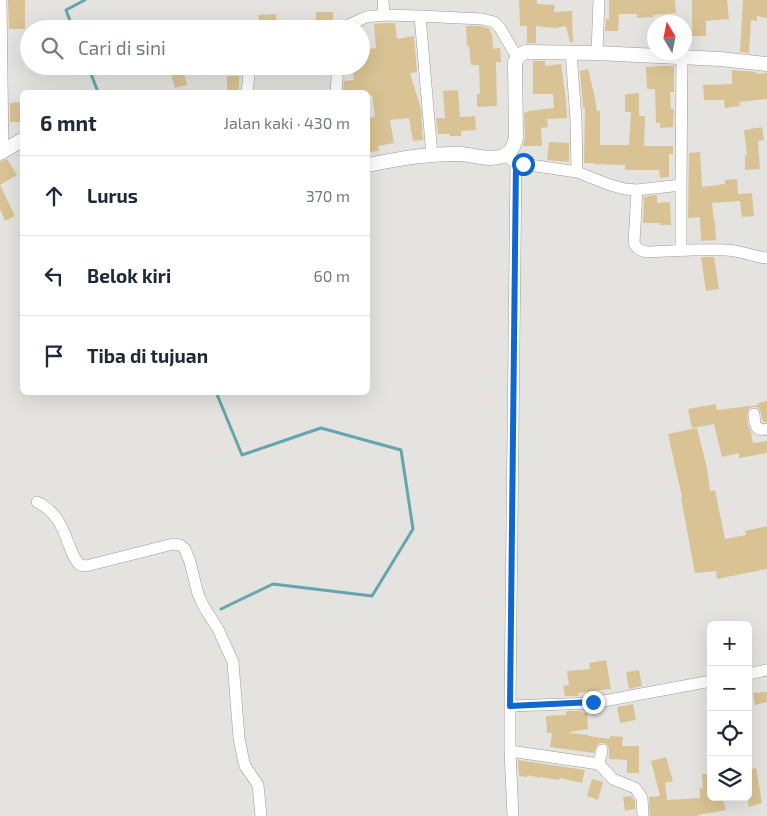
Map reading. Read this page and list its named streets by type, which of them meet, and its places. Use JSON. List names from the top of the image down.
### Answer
{
  "north": "top",
  "page": {
    "search": "Cari di sini",
    "heading": ["6 mnt", "Jalan kaki · 430 m"],
    "list": [
      ["Lurus", "370 m"],
      ["Belok kiri", "60 m"],
      "Tiba di tujuan"
    ],
    "map_buttons": ["+", "−"]
  }
}
